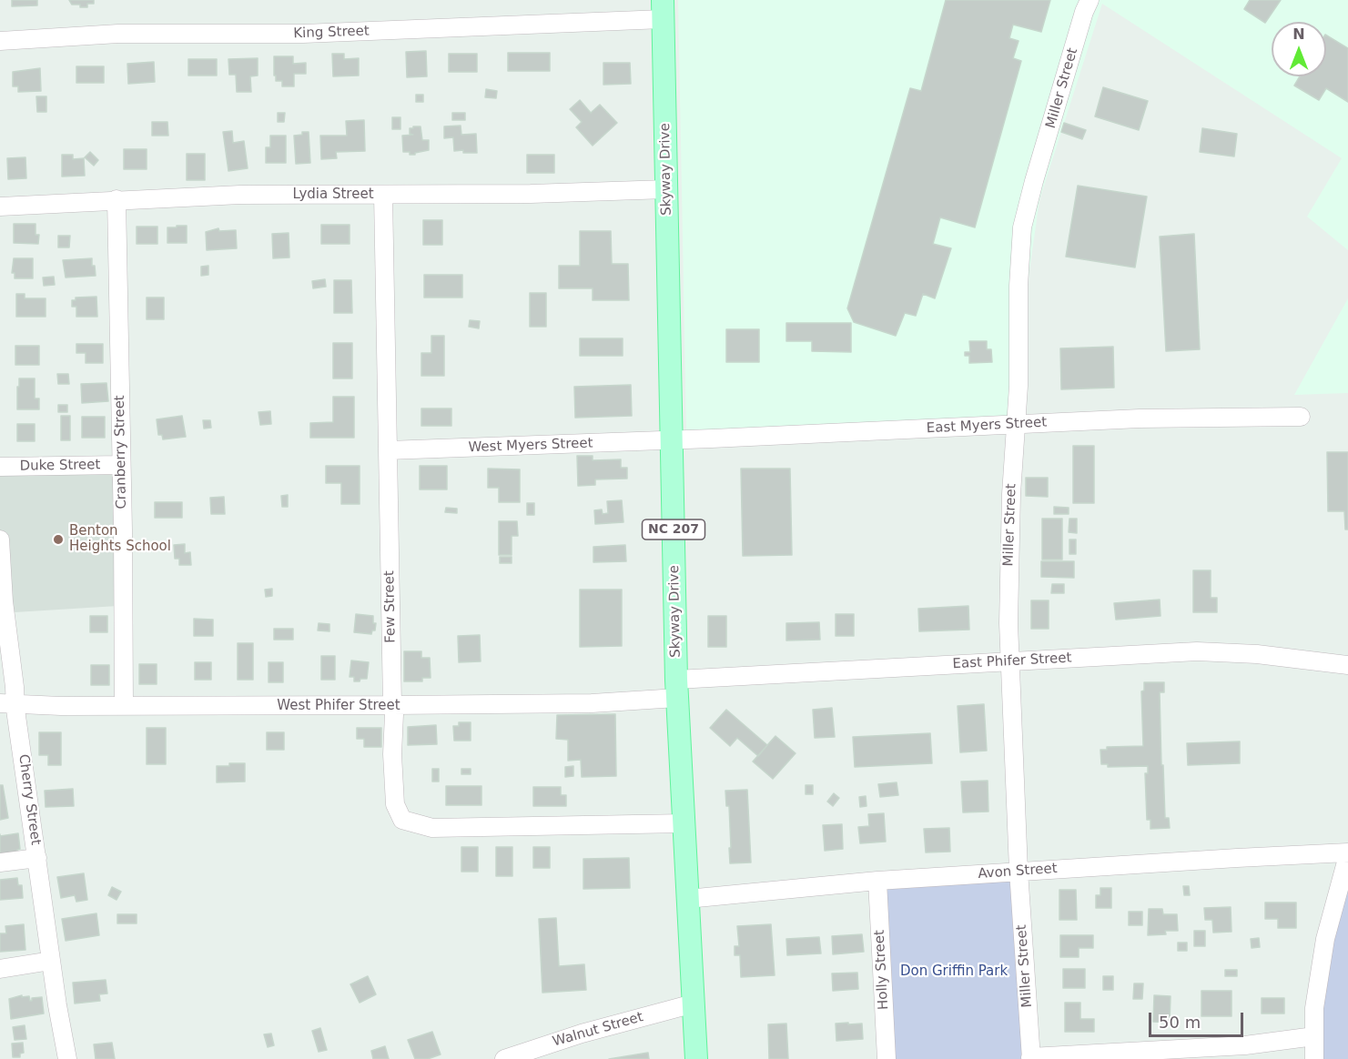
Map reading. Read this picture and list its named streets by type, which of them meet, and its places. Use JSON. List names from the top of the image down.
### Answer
{
  "streets": {
    "main road": ["Skyway Drive", "NC 207"],
    "street": [
      "King Street",
      "Miller Street",
      "Lydia Street",
      "East Myers Street",
      "West Myers Street",
      "Cranberry Street",
      "Duke Street",
      "Few Street",
      "East Phifer Street",
      "West Phifer Street",
      "Cherry Street",
      "Avon Street",
      "Holly Street",
      "Walnut Street"
    ]
  },
  "crossings": [
    ["King Street", "Skyway Drive"],
    ["Miller Street", "East Myers Street"],
    ["Miller Street", "East Phifer Street"],
    ["Miller Street", "Avon Street"],
    ["Skyway Drive", "Lydia Street"],
    ["Skyway Drive", "East Myers Street"],
    ["Skyway Drive", "West Myers Street"],
    ["Skyway Drive", "Few Street"],
    ["Skyway Drive", "East Phifer Street"],
    ["Skyway Drive", "West Phifer Street"],
    ["Skyway Drive", "Avon Street"],
    ["Skyway Drive", "Walnut Street"],
    ["Lydia Street", "Cranberry Street"],
    ["Lydia Street", "Few Street"],
    ["East Myers Street", "West Myers Street"],
    ["West Myers Street", "Few Street"],
    ["Cranberry Street", "Duke Street"],
    ["Cranberry Street", "West Phifer Street"],
    ["Few Street", "West Phifer Street"],
    ["East Phifer Street", "West Phifer Street"],
    ["West Phifer Street", "Cherry Street"],
    ["Avon Street", "Holly Street"]
  ],
  "parks": ["Don Griffin Park"],
  "places": ["Benton Heights School"],
  "scale_bar": "50 m",
  "north": "top"
}
